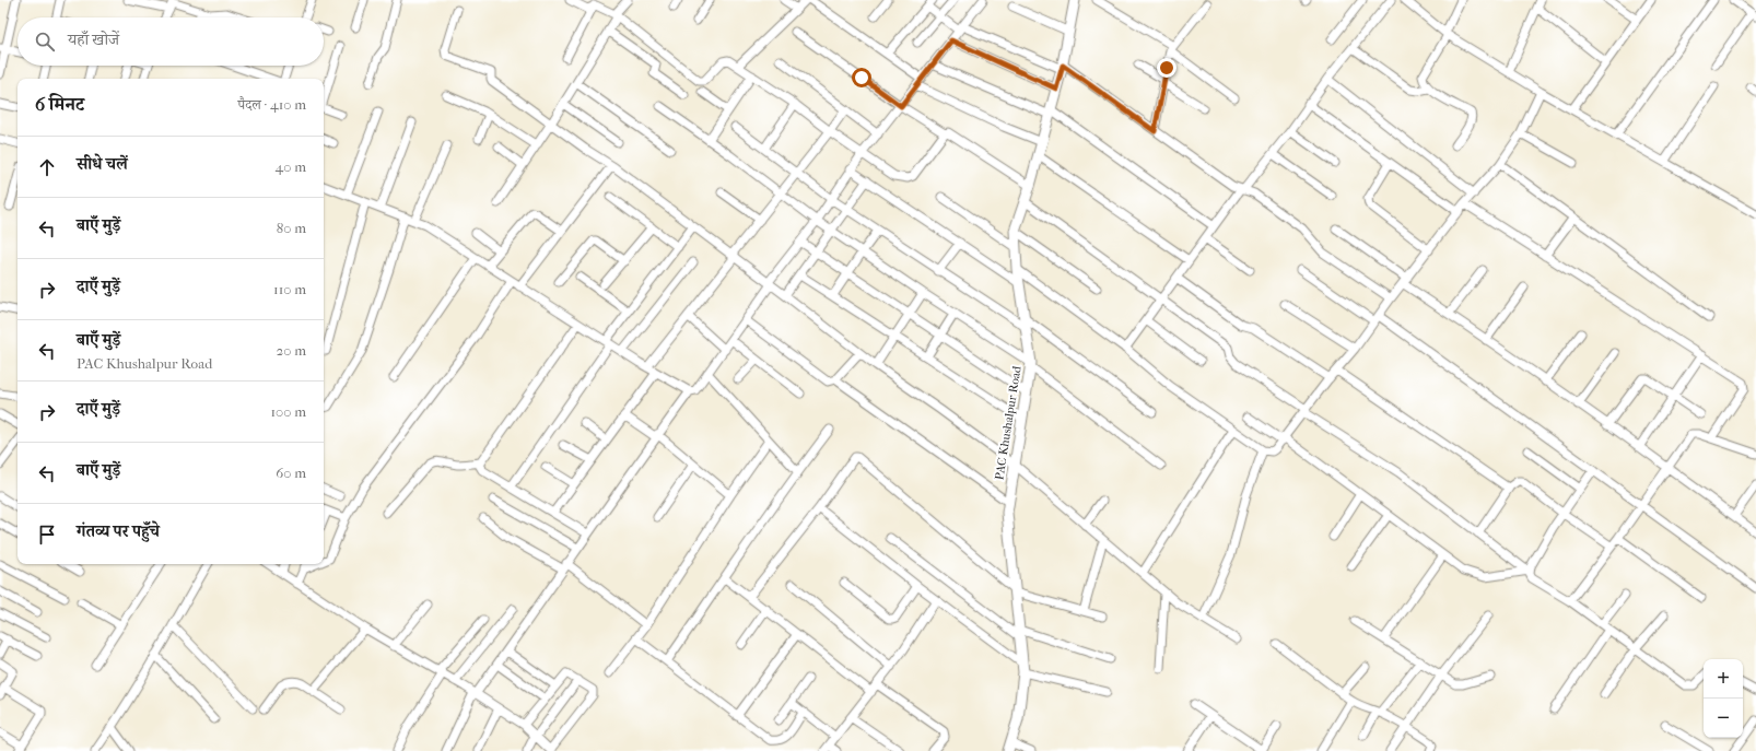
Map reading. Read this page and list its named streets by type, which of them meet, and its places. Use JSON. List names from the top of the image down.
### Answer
{
  "streets": {
    "main road": ["PAC Khushalpur Road"]
  },
  "page": {
    "search": "यहाँ खोजें",
    "heading": ["6 मिनट", "पैदल · 410 m"],
    "list": [
      ["सीधे चलें", "40 m"],
      ["बाएँ मुड़ें", "80 m"],
      ["दाएँ मुड़ें", "110 m"],
      ["बाएँ मुड़ें", "PAC Khushalpur Road", "20 m"],
      ["दाएँ मुड़ें", "100 m"],
      ["बाएँ मुड़ें", "60 m"],
      "गंतव्य पर पहुँचे"
    ],
    "map_buttons": ["+", "−"]
  }
}
